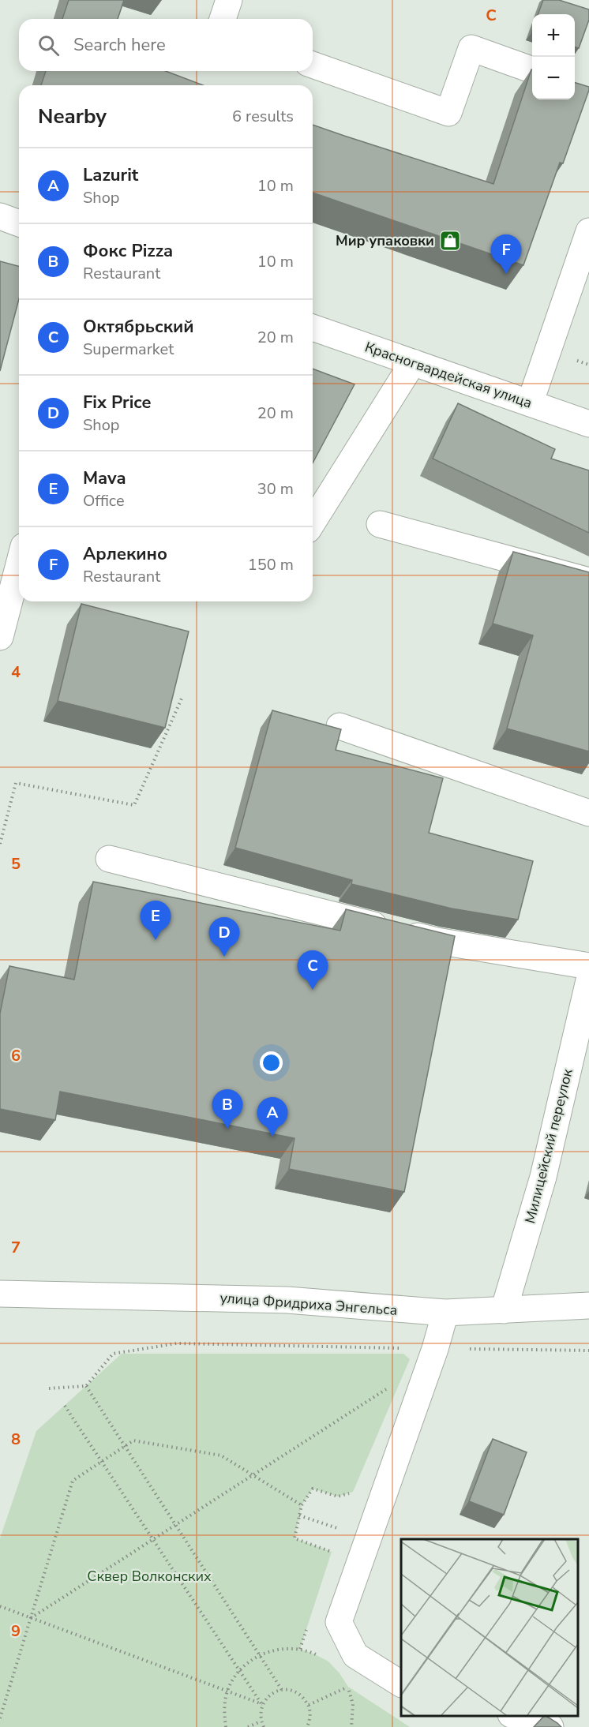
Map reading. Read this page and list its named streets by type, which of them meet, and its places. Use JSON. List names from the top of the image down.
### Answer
{
  "streets": {
    "street": ["Красногвардейская улица", "Милицейский переулок", "улица Фридриха Энгельса"]
  },
  "crossings": [
    ["Милицейский переулок", "улица Фридриха Энгельса"]
  ],
  "parks": ["Сквер Волконских"],
  "places": {
    "shop": ["Мир упаковки"]
  },
  "page": {
    "map_buttons": ["+", "−"],
    "search": "Search here",
    "heading": ["Nearby", "6 results"],
    "list": [
      {
        "mark": "A",
        "name": "Lazurit",
        "note": "Shop",
        "value": "10 m"
      },
      {
        "mark": "B",
        "name": "Фокс Pizza",
        "note": "Restaurant",
        "value": "10 m"
      },
      {
        "mark": "C",
        "name": "Октябрьский",
        "note": "Supermarket",
        "value": "20 m"
      },
      {
        "mark": "D",
        "name": "Fix Price",
        "note": "Shop",
        "value": "20 m"
      },
      {
        "mark": "E",
        "name": "Mava",
        "note": "Office",
        "value": "30 m"
      },
      {
        "mark": "F",
        "name": "Арлекино",
        "note": "Restaurant",
        "value": "150 m"
      }
    ],
    "pins": [
      "F",
      "E",
      "D",
      "C",
      "B",
      "A"
    ]
  },
  "grid": {
    "columns": ["C"],
    "rows": [
      "4",
      "5",
      "6",
      "7",
      "8",
      "9"
    ]
  }
}
